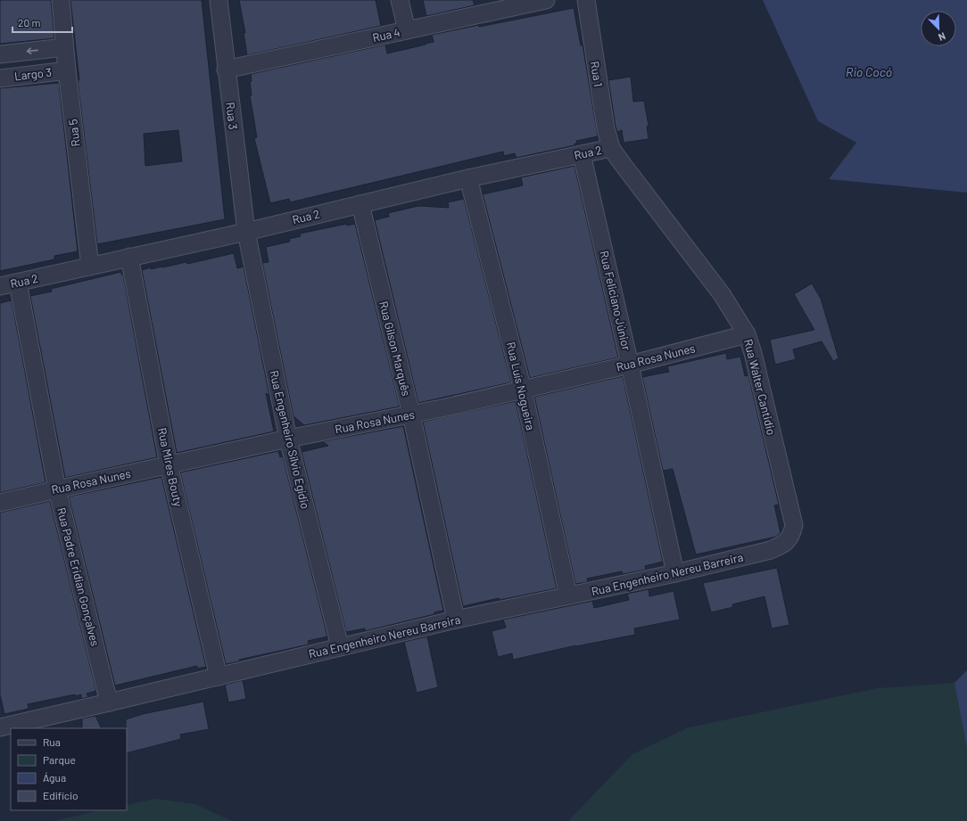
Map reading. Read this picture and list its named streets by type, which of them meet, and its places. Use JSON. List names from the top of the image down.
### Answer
{
  "streets": {
    "street": [
      "Rua 4",
      "Largo 3",
      "Rua 1",
      "Rua 3",
      "Rua 5",
      "Rua 2",
      "Rua Feliciano Júnior",
      "Rua Gilson Marquês",
      "Rua Rosa Nunes",
      "Rua Luís Nogueira",
      "Rua Walter Cantidio",
      "Rua Engenheiro Sílvio Egídio",
      "Rua Mires Bouty",
      "Rua Engenheiro Nereu Barreira",
      "Rua Padre Eridian Gonçalves"
    ]
  },
  "crossings": [
    ["Rua 4", "Rua 3"],
    ["Largo 3", "Rua 5"],
    ["Rua 1", "Rua 2"],
    ["Rua 1", "Rua Walter Cantidio"],
    ["Rua 3", "Rua 2"],
    ["Rua 3", "Rua Engenheiro Sílvio Egídio"],
    ["Rua 5", "Rua 2"],
    ["Rua 2", "Rua Feliciano Júnior"],
    ["Rua 2", "Rua Gilson Marquês"],
    ["Rua 2", "Rua Luís Nogueira"],
    ["Rua 2", "Rua Walter Cantidio"],
    ["Rua 2", "Rua Engenheiro Sílvio Egídio"],
    ["Rua 2", "Rua Mires Bouty"],
    ["Rua 2", "Rua Padre Eridian Gonçalves"],
    ["Rua Feliciano Júnior", "Rua Rosa Nunes"],
    ["Rua Feliciano Júnior", "Rua Engenheiro Nereu Barreira"],
    ["Rua Gilson Marquês", "Rua Rosa Nunes"],
    ["Rua Gilson Marquês", "Rua Engenheiro Nereu Barreira"],
    ["Rua Rosa Nunes", "Rua Luís Nogueira"],
    ["Rua Rosa Nunes", "Rua Walter Cantidio"],
    ["Rua Rosa Nunes", "Rua Engenheiro Sílvio Egídio"],
    ["Rua Rosa Nunes", "Rua Mires Bouty"],
    ["Rua Rosa Nunes", "Rua Padre Eridian Gonçalves"],
    ["Rua Luís Nogueira", "Rua Engenheiro Nereu Barreira"],
    ["Rua Walter Cantidio", "Rua Engenheiro Nereu Barreira"],
    ["Rua Engenheiro Sílvio Egídio", "Rua Engenheiro Nereu Barreira"],
    ["Rua Mires Bouty", "Rua Engenheiro Nereu Barreira"],
    ["Rua Engenheiro Nereu Barreira", "Rua Padre Eridian Gonçalves"]
  ],
  "water": ["Rio Cocó"],
  "legend": [
    "Rua",
    "Parque",
    "Água",
    "Edifício"
  ],
  "scale_bar": "20 m",
  "north": "bottom right"
}
